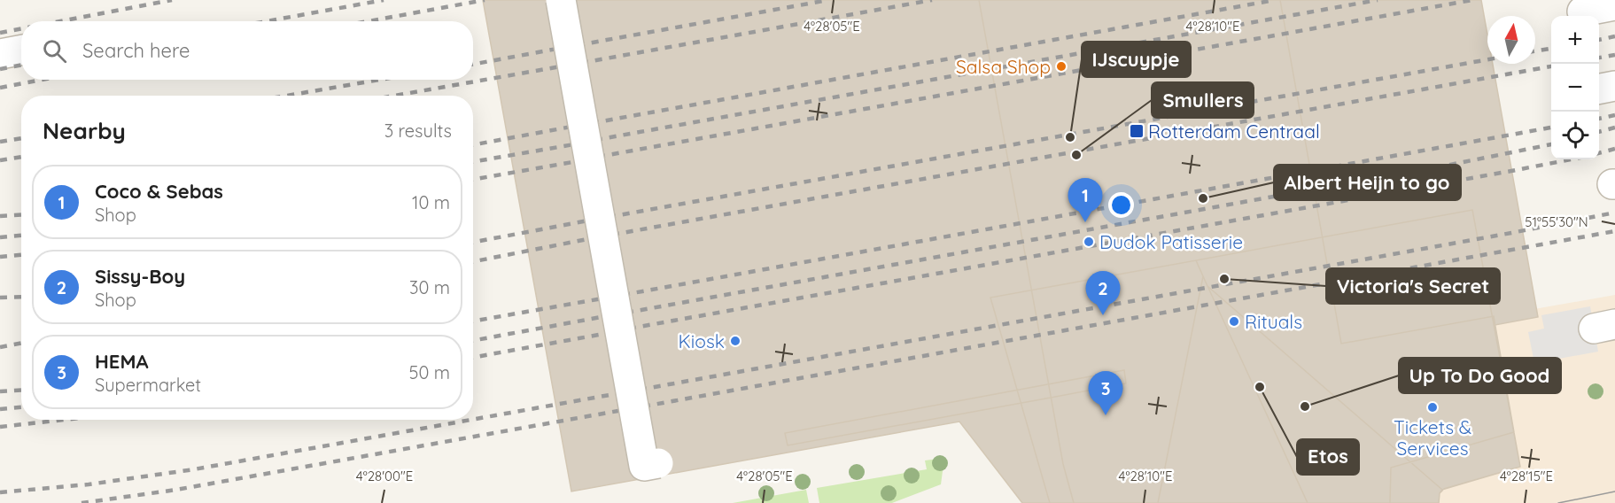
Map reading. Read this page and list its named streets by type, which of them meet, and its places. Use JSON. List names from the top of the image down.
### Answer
{
  "places": {
    "other": [
      "Salsa Shop",
      "IJscuypje",
      "Smullers",
      "Albert Heijn to go",
      "Dudok Patisserie",
      "Victoria's Secret",
      "Rituals",
      "Kiosk",
      "Etos",
      "Up To Do Good",
      "Tickets & Services"
    ],
    "transit": ["Rotterdam Centraal"]
  },
  "north": "top",
  "page": {
    "map_buttons": ["+", "−"],
    "search": "Search here",
    "heading": ["Nearby", "3 results"],
    "list": [
      {
        "mark": "1",
        "name": "Coco & Sebas",
        "note": "Shop",
        "value": "10 m"
      },
      {
        "mark": "2",
        "name": "Sissy-Boy",
        "note": "Shop",
        "value": "30 m"
      },
      {
        "mark": "3",
        "name": "HEMA",
        "note": "Supermarket",
        "value": "50 m"
      }
    ],
    "pins": ["1", "2", "3"]
  },
  "coordinates": [
    "4°28'05\"E",
    "4°28'10\"E",
    "51°55'30\"N",
    "4°28'00\"E",
    "4°28'15\"E"
  ]
}
